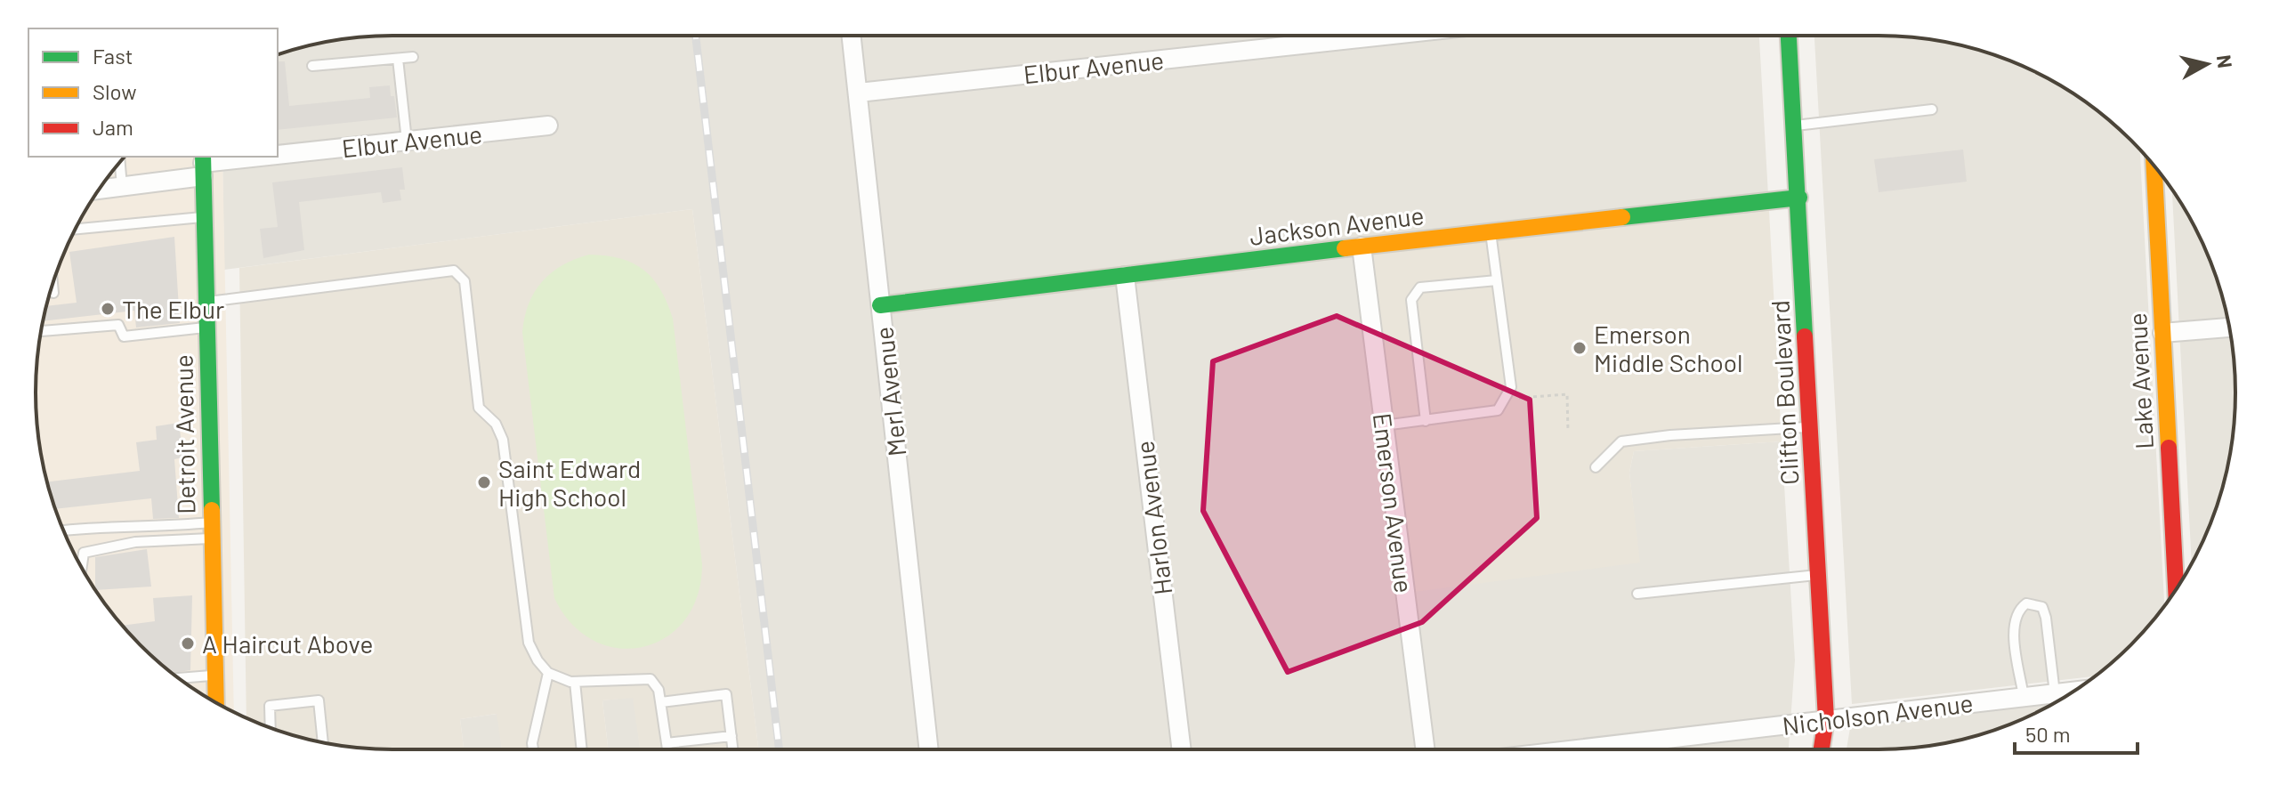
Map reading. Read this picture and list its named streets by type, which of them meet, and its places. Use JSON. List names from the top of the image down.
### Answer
{
  "streets": {
    "street": [
      "Elbur Avenue",
      "Jackson Avenue",
      "Lake Avenue",
      "Merl Avenue",
      "Clifton Boulevard",
      "Detroit Avenue",
      "Emerson Avenue",
      "Harlon Avenue",
      "Nicholson Avenue"
    ]
  },
  "crossings": [
    ["Elbur Avenue", "Merl Avenue"],
    ["Elbur Avenue", "Detroit Avenue"],
    ["Jackson Avenue", "Merl Avenue"],
    ["Jackson Avenue", "Clifton Boulevard"],
    ["Jackson Avenue", "Emerson Avenue"],
    ["Jackson Avenue", "Harlon Avenue"],
    ["Clifton Boulevard", "Nicholson Avenue"]
  ],
  "places": [
    "The Elbur",
    "Emerson Middle School",
    "Saint Edward High School",
    "A Haircut Above"
  ],
  "legend": ["Fast", "Slow", "Jam"],
  "scale_bar": "50 m",
  "north": "right"
}
